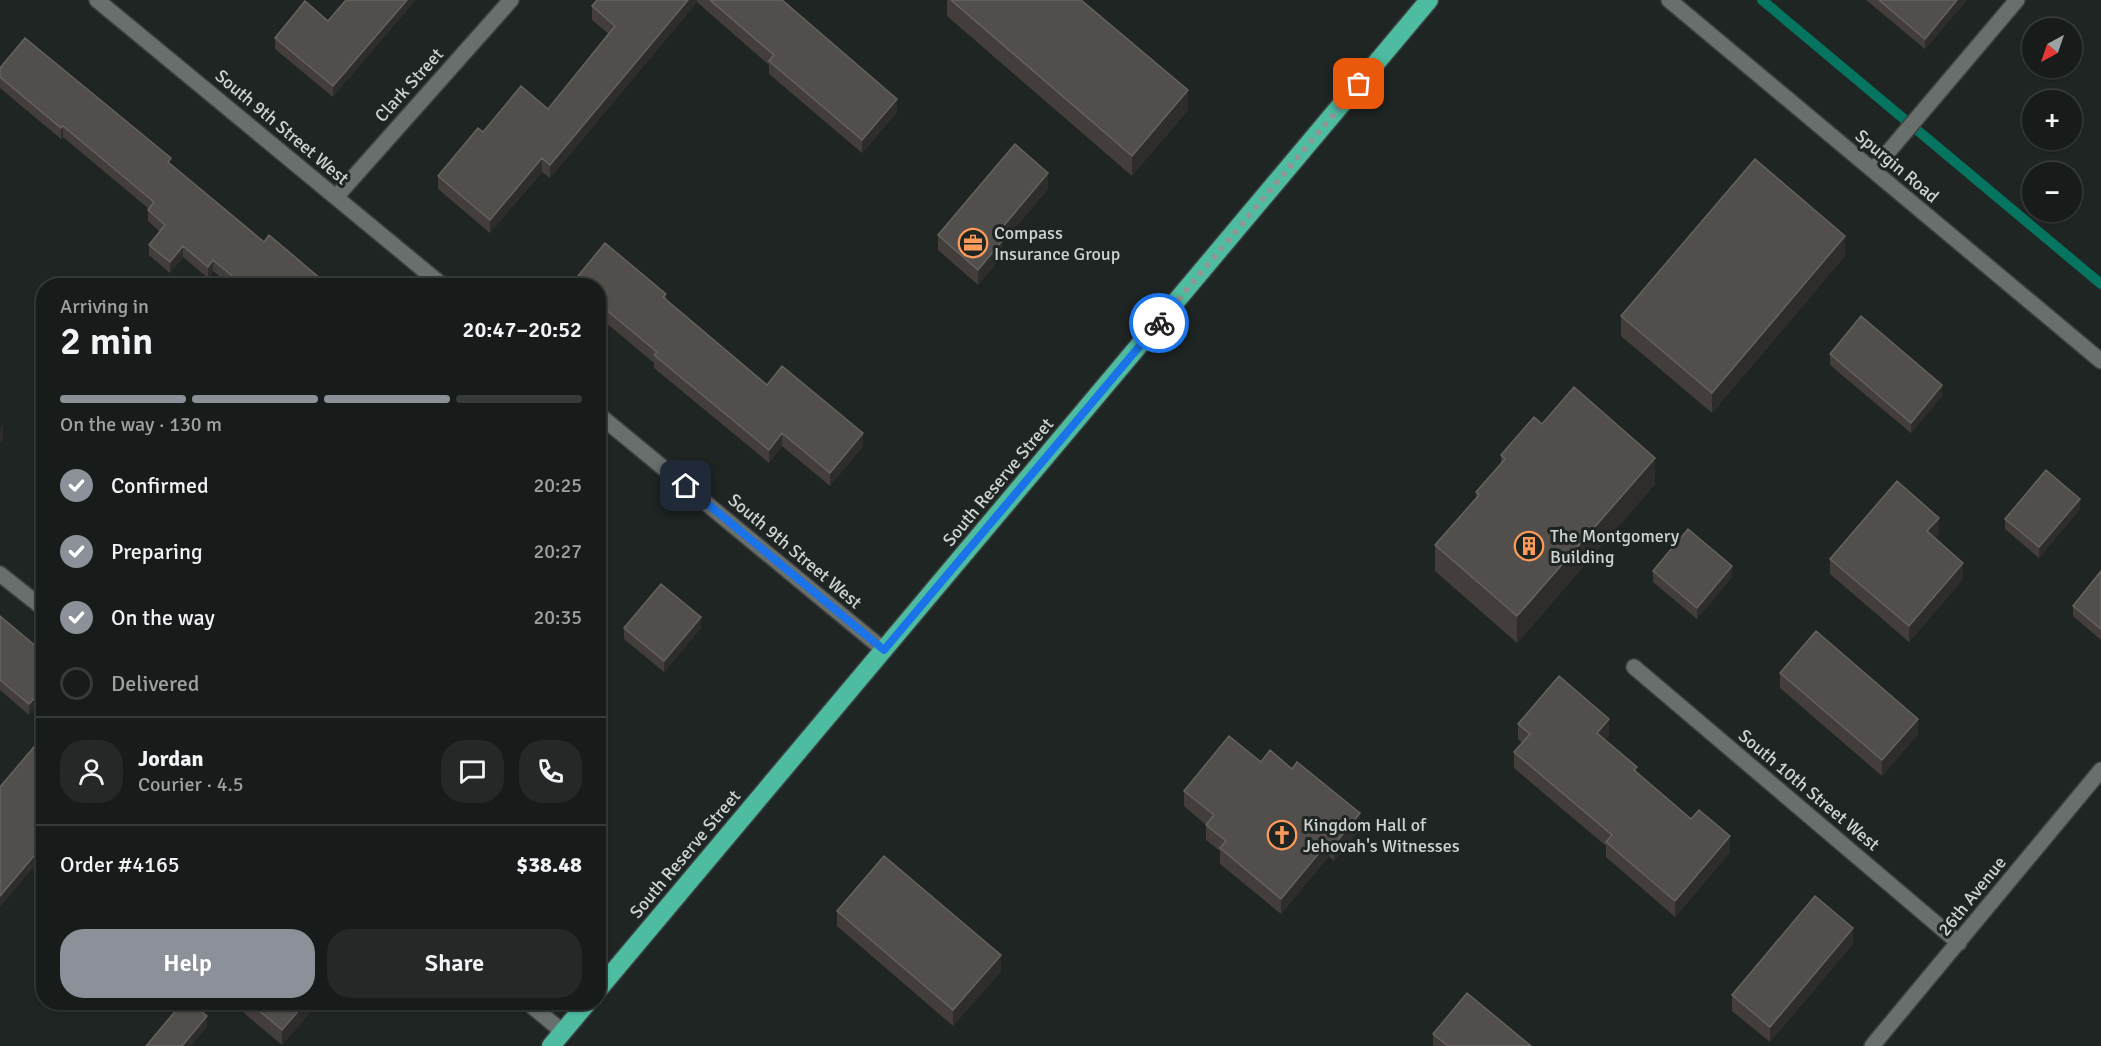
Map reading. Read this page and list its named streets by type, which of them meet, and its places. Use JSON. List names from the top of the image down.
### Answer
{
  "streets": {
    "highway": ["South Reserve Street"],
    "street": [
      "Clark Street",
      "South 9th Street West",
      "Spurgin Road",
      "South 10th Street West",
      "26th Avenue"
    ]
  },
  "crossings": [
    ["Clark Street", "South 9th Street West"],
    ["South 9th Street West", "South Reserve Street"],
    ["South 10th Street West", "26th Avenue"]
  ],
  "places": {
    "office": ["Compass Insurance Group"],
    "building": ["The Montgomery Building"],
    "church": ["Kingdom Hall of Jehovah's Witnesses"]
  },
  "north": "bottom left",
  "page": {
    "map_buttons": ["+", "−"],
    "heading": ["2 min", "Arriving in", "20:47–20:52"],
    "panel": [
      "Jordan",
      "Courier · 4.5",
      "Order #4165",
      "$38.48"
    ],
    "bar": "On the way · 130 m",
    "list": [
      ["Confirmed", "20:25"],
      ["Preparing", "20:27"],
      ["On the way", "20:35"],
      "Delivered"
    ],
    "buttons": ["Help", "Share"]
  }
}
